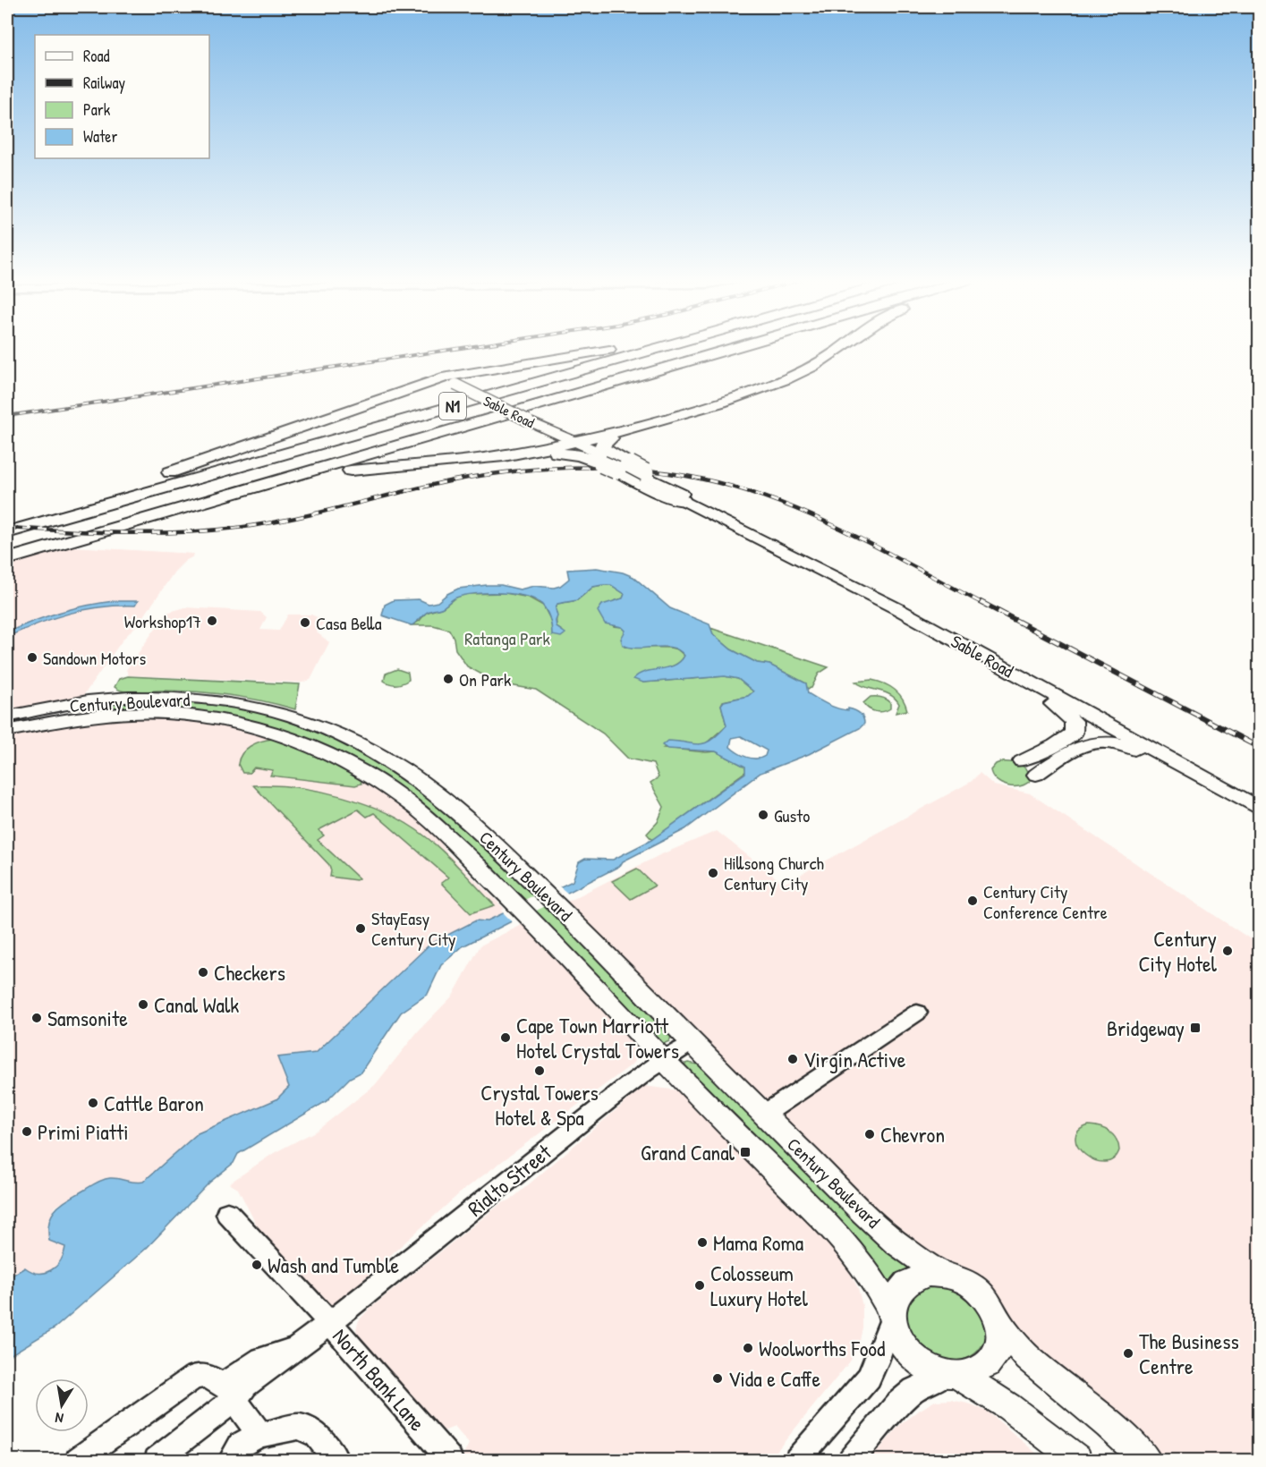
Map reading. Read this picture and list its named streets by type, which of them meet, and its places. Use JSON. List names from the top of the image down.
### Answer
{
  "streets": {
    "highway": ["N1"],
    "main road": ["Sable Road", "Century Boulevard"],
    "street": ["Rialto Street", "North Bank Lane"]
  },
  "crossings": [
    ["Century Boulevard", "Rialto Street"],
    ["Rialto Street", "North Bank Lane"]
  ],
  "parks": ["Ratanga Park"],
  "places": {
    "other": [
      "Workshop17",
      "Casa Bella",
      "Sandown Motors",
      "On Park",
      "Gusto",
      "Hillsong Church Century City",
      "Century City Conference Centre",
      "StayEasy Century City",
      "Century City Hotel",
      "Checkers",
      "Canal Walk",
      "Samsonite",
      "Cape Town Marriott Hotel Crystal Towers",
      "Virgin Active",
      "Crystal Towers Hotel & Spa",
      "Cattle Baron",
      "Primi Piatti",
      "Chevron",
      "Mama Roma",
      "Wash and Tumble",
      "Colosseum Luxury Hotel",
      "Woolworths Food",
      "The Business Centre",
      "Vida e Caffe"
    ],
    "transit": ["Bridgeway", "Grand Canal"]
  },
  "legend": [
    "Road",
    "Railway",
    "Park",
    "Water"
  ],
  "north": "bottom"
}
